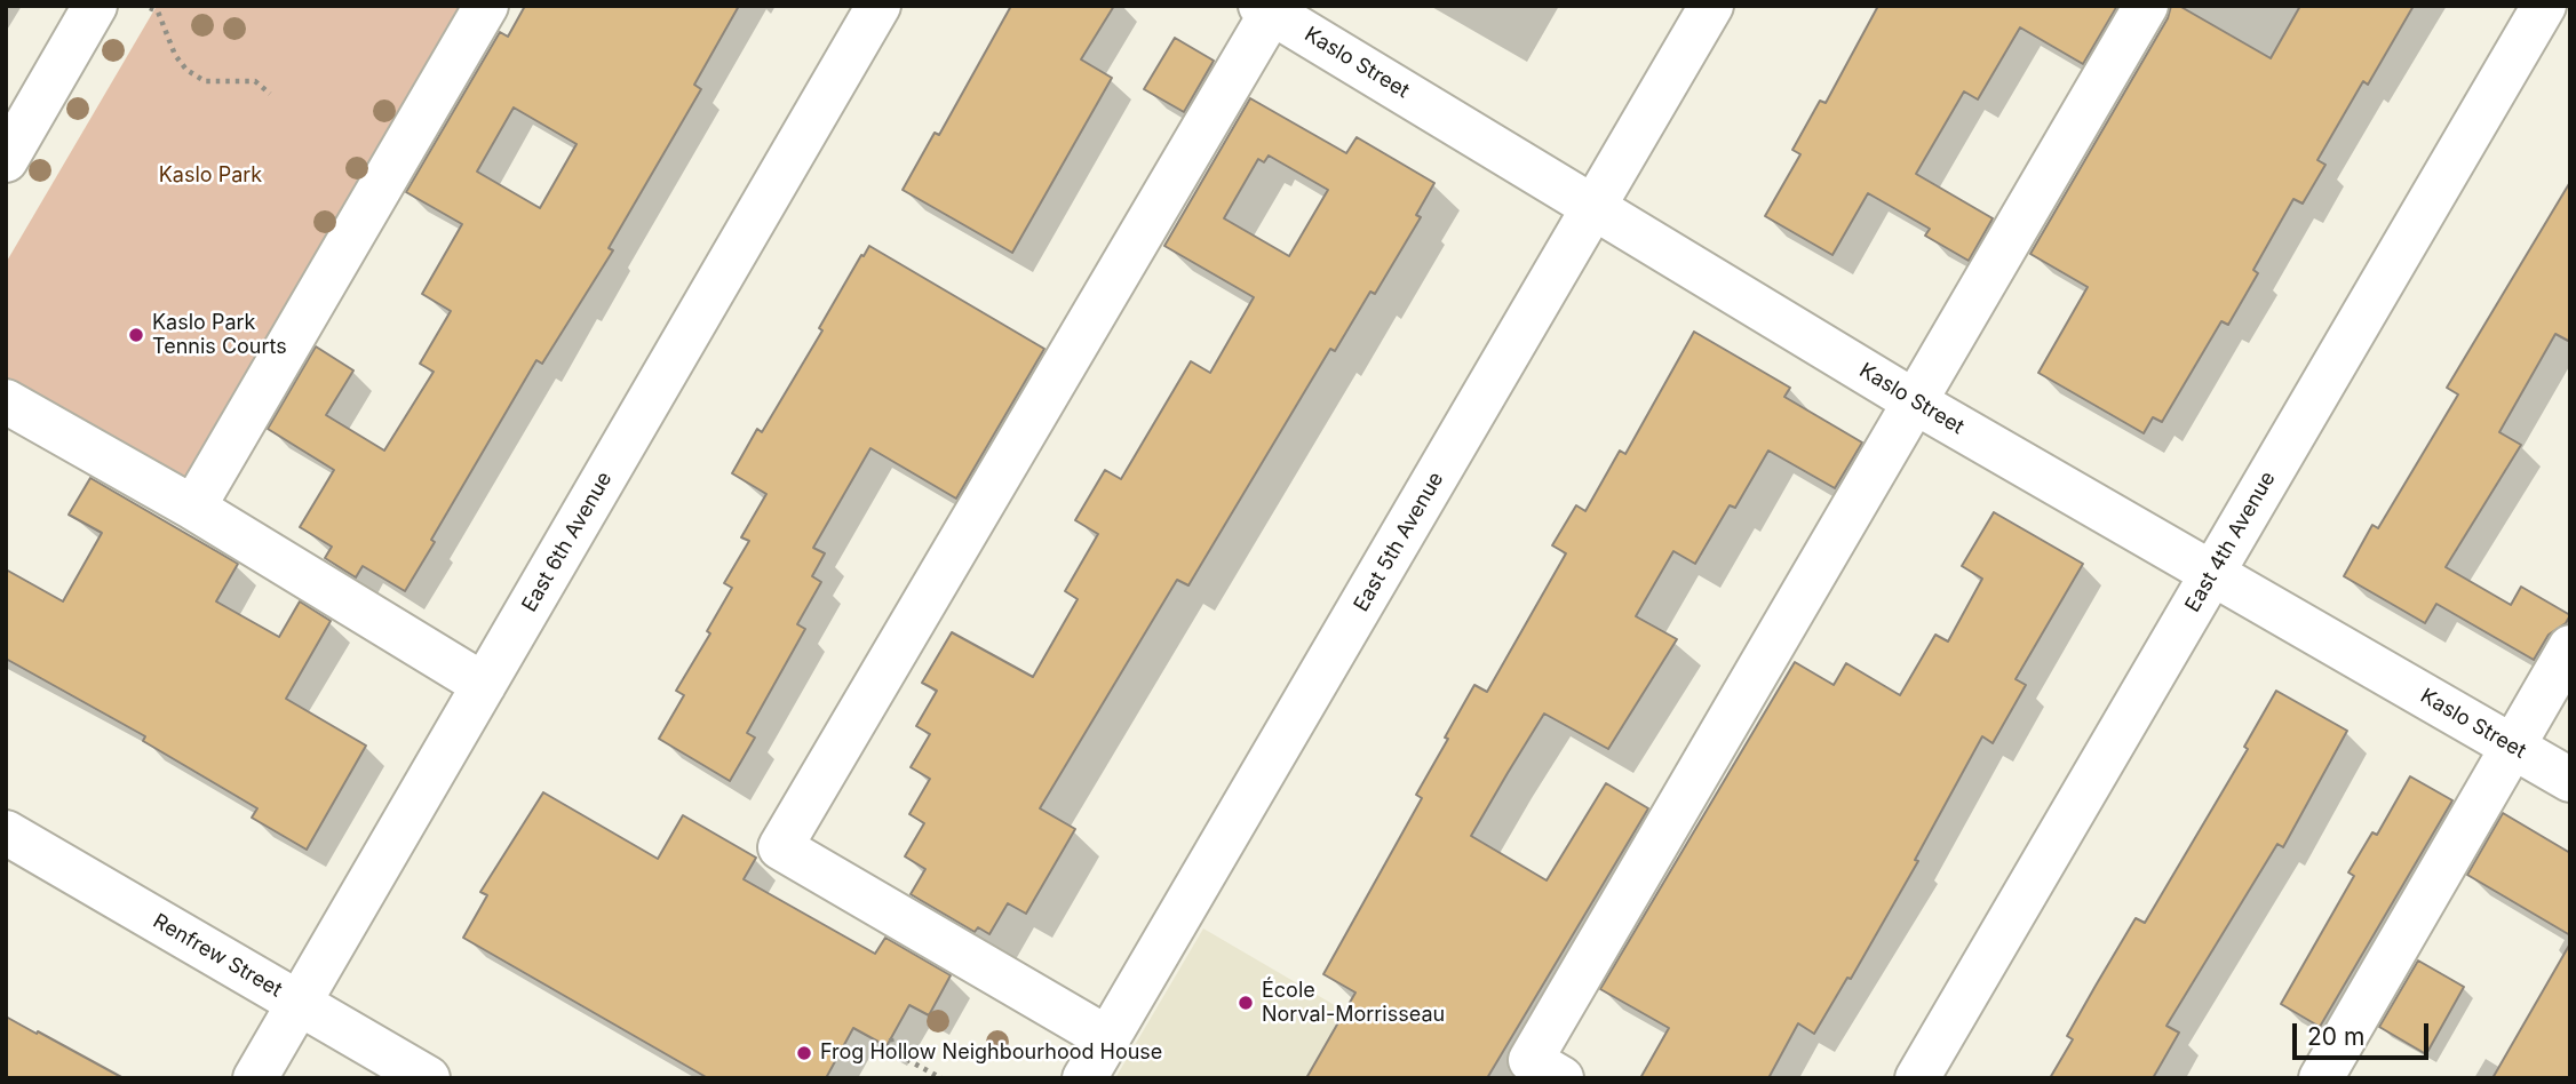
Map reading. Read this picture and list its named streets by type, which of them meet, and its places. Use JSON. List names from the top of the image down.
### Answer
{
  "streets": {
    "street": [
      "Kaslo Street",
      "East 6th Avenue",
      "East 5th Avenue",
      "East 4th Avenue",
      "Renfrew Street"
    ]
  },
  "crossings": [
    ["Kaslo Street", "East 5th Avenue"],
    ["Kaslo Street", "East 4th Avenue"],
    ["East 6th Avenue", "Renfrew Street"]
  ],
  "parks": ["Kaslo Park"],
  "places": ["Kaslo Park Tennis Courts", "École Norval-Morrisseau", "Frog Hollow Neighbourhood House"],
  "scale_bar": "20 m"
}
